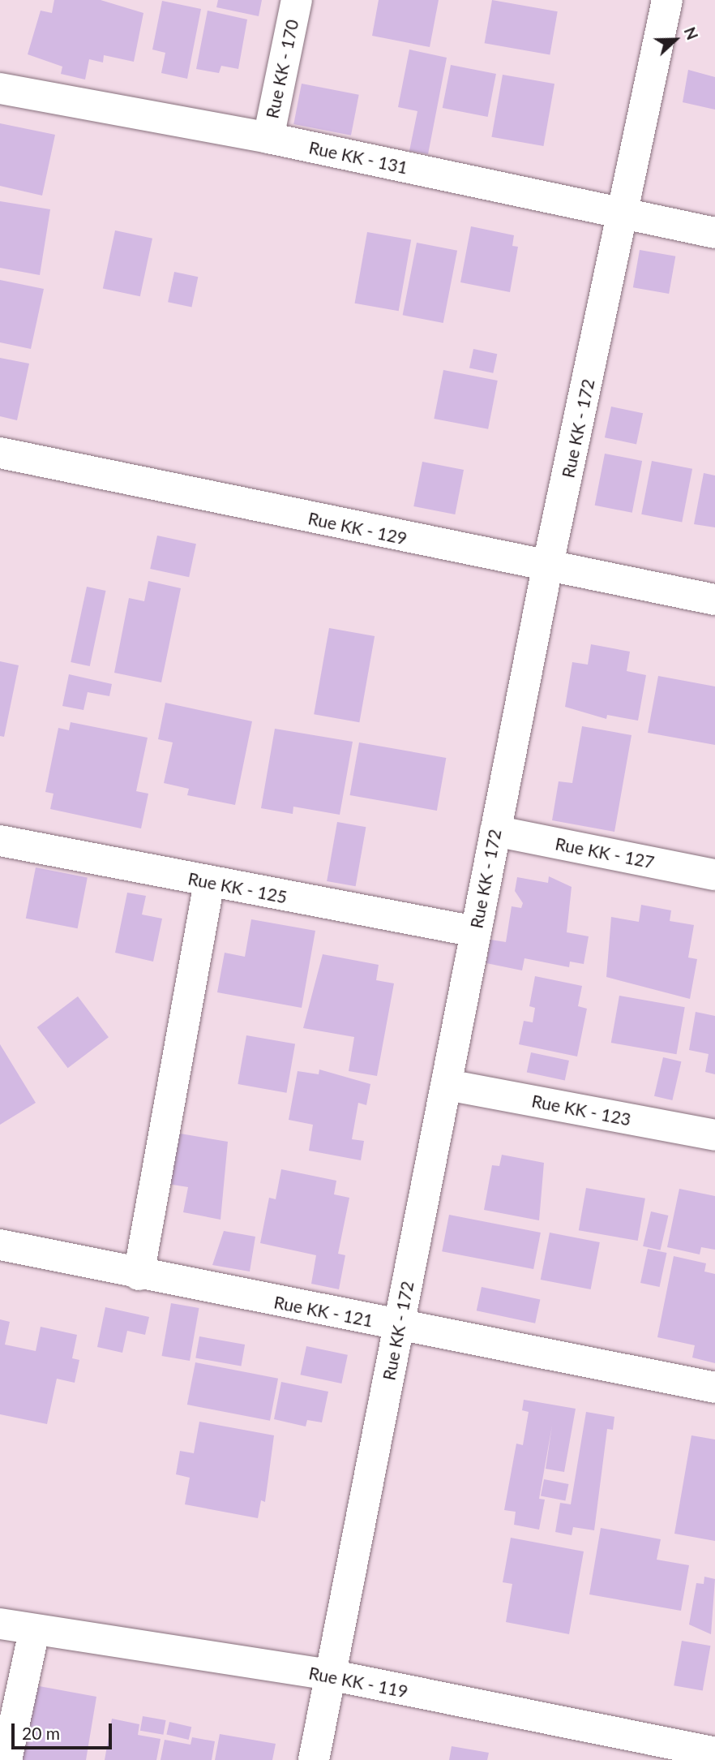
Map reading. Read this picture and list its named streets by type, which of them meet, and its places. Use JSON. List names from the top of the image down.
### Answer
{
  "streets": {
    "street": [
      "Rue KK - 170",
      "Rue KK - 131",
      "Rue KK - 172",
      "Rue KK - 129",
      "Rue KK - 127",
      "Rue KK - 125",
      "Rue KK - 123",
      "Rue KK - 121",
      "Rue KK - 119"
    ]
  },
  "crossings": [
    ["Rue KK - 170", "Rue KK - 131"],
    ["Rue KK - 131", "Rue KK - 172"],
    ["Rue KK - 172", "Rue KK - 129"],
    ["Rue KK - 172", "Rue KK - 127"],
    ["Rue KK - 172", "Rue KK - 125"],
    ["Rue KK - 172", "Rue KK - 123"],
    ["Rue KK - 172", "Rue KK - 121"],
    ["Rue KK - 172", "Rue KK - 119"]
  ],
  "scale_bar": "20 m",
  "north": "right"
}
